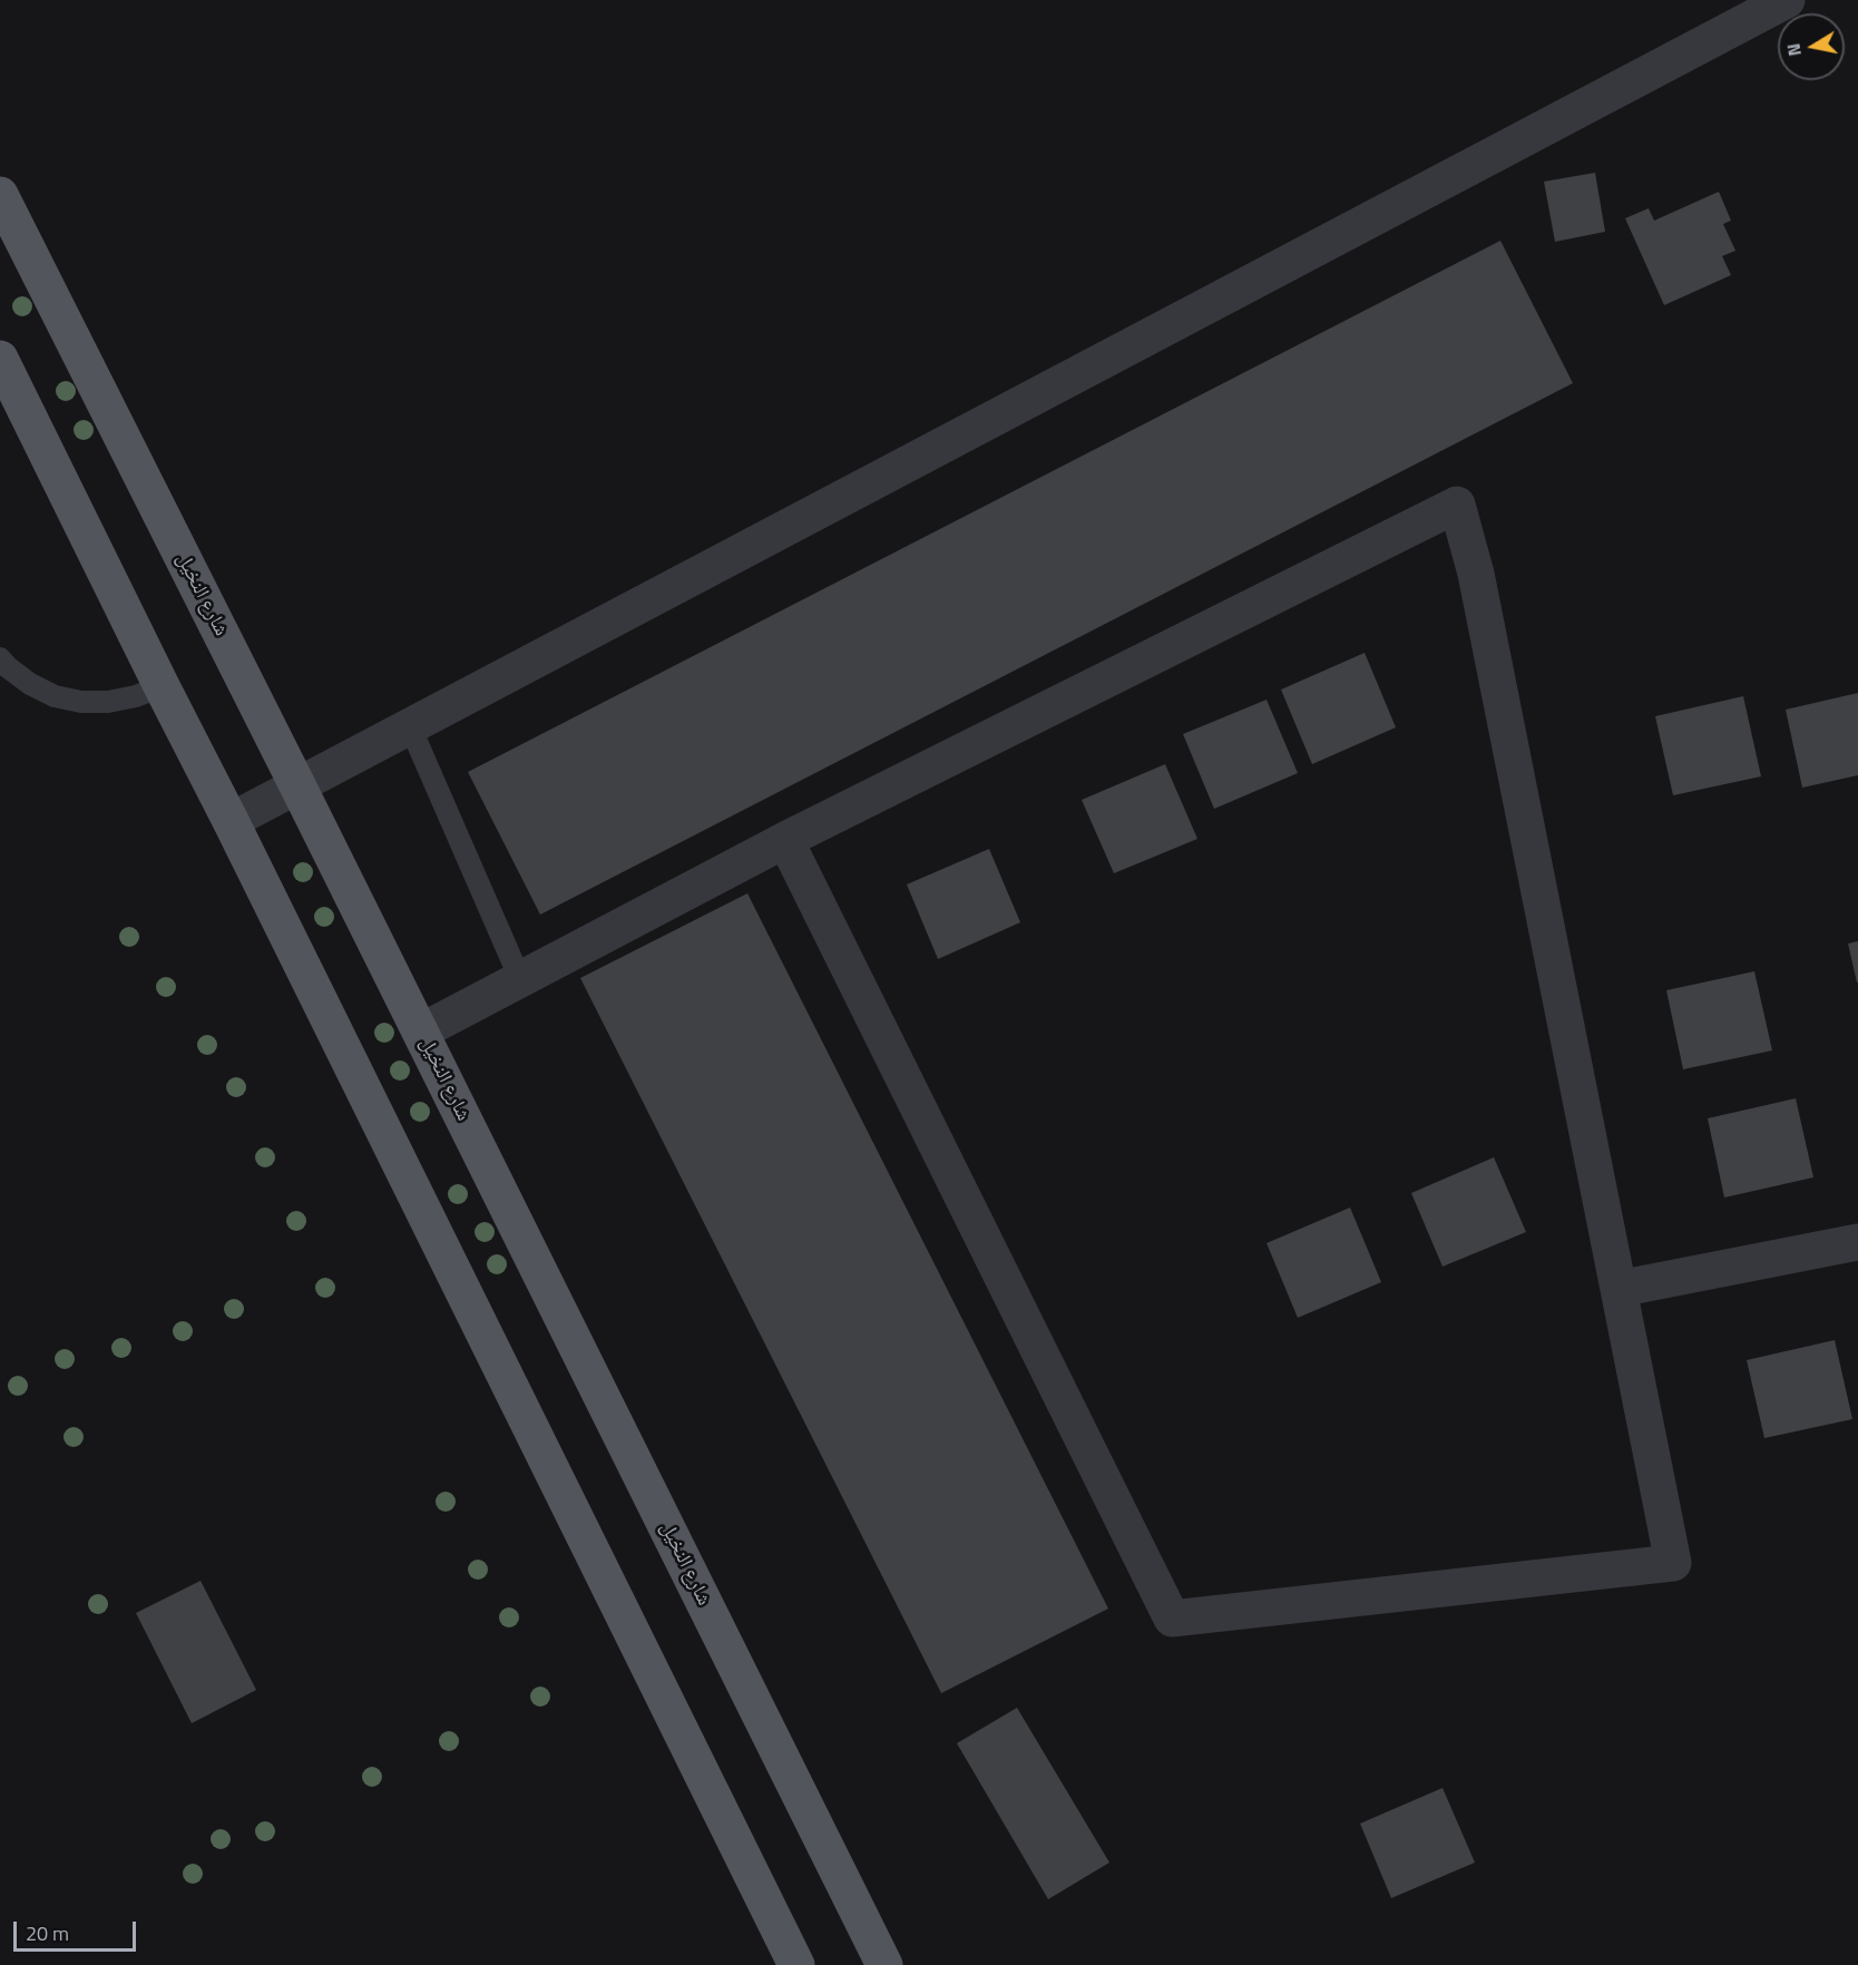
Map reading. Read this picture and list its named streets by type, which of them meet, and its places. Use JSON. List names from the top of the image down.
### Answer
{
  "streets": {
    "main road": ["شارع النخيل"]
  },
  "scale_bar": "20 m",
  "north": "left"
}
